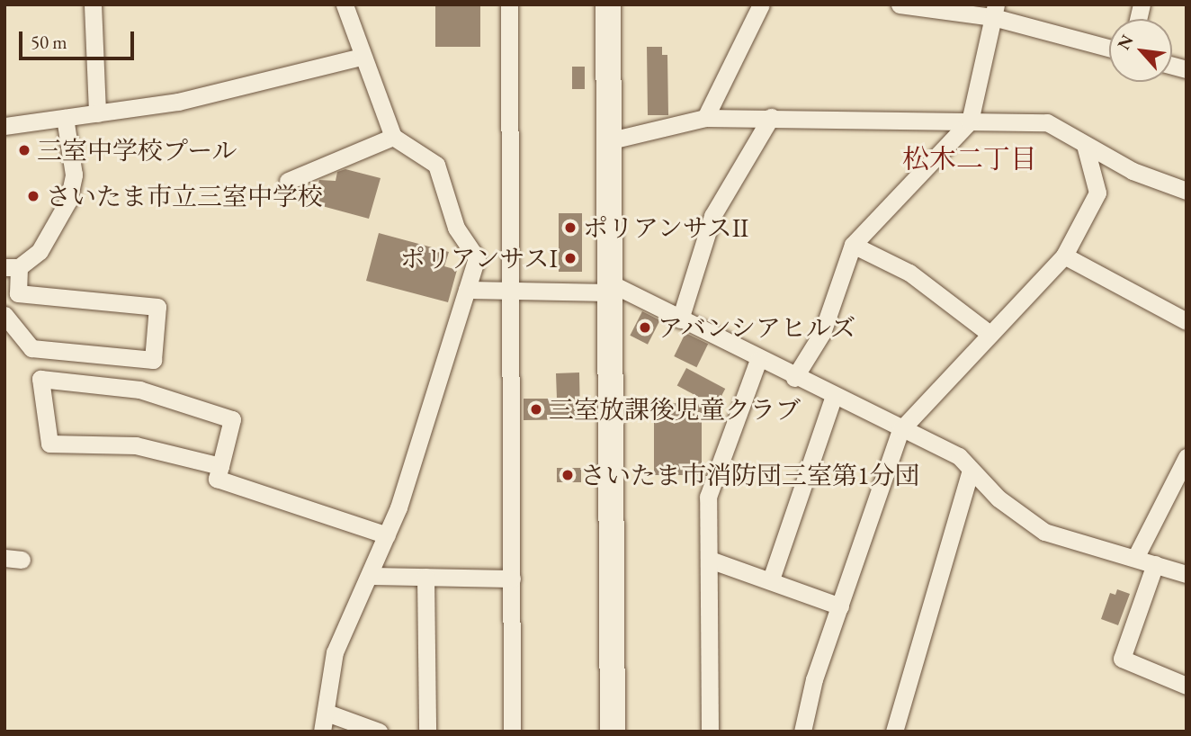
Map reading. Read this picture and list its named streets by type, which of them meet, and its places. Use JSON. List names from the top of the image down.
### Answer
{
  "districts": ["松木二丁目"],
  "places": [
    "三室中学校プール",
    "さいたま市立三室中学校",
    "ポリアンサスⅡ",
    "ポリアンサスⅠ",
    "アバンシアヒルズ",
    "三室放課後児童クラブ",
    "さいたま市消防団三室第1分団"
  ],
  "scale_bar": "50 m",
  "north": "top left"
}
